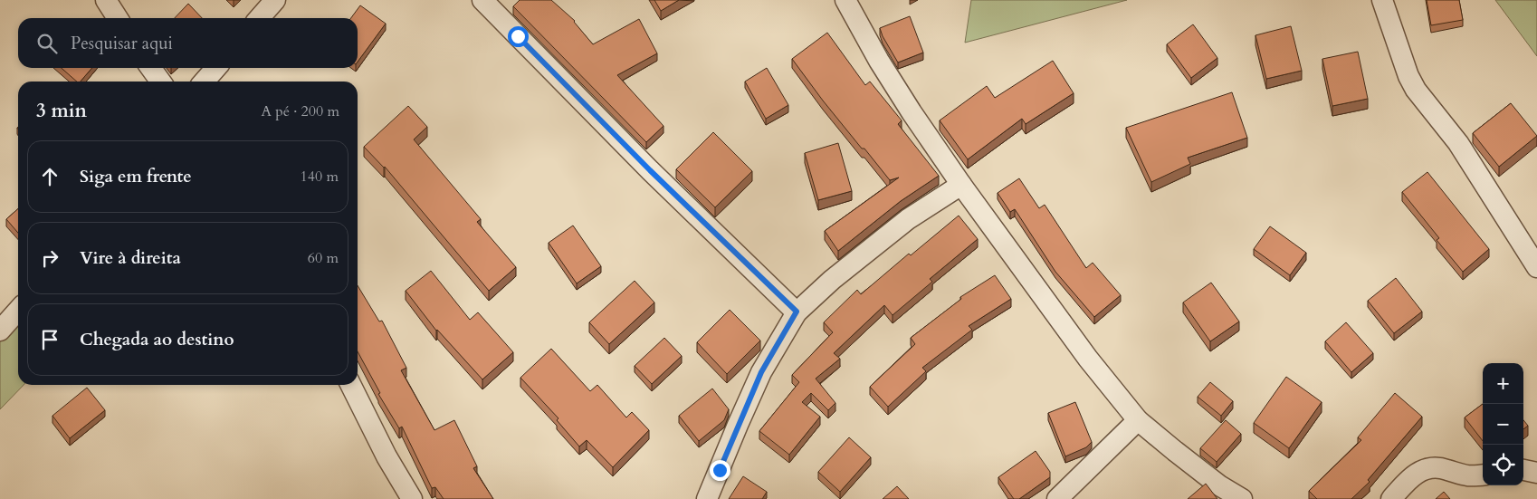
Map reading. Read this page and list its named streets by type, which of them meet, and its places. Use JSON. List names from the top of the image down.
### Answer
{
  "page": {
    "search": "Pesquisar aqui",
    "heading": ["3 min", "A pé · 200 m"],
    "list": [
      ["Siga em frente", "140 m"],
      ["Vire à direita", "60 m"],
      "Chegada ao destino"
    ],
    "map_buttons": ["+", "−"]
  }
}
